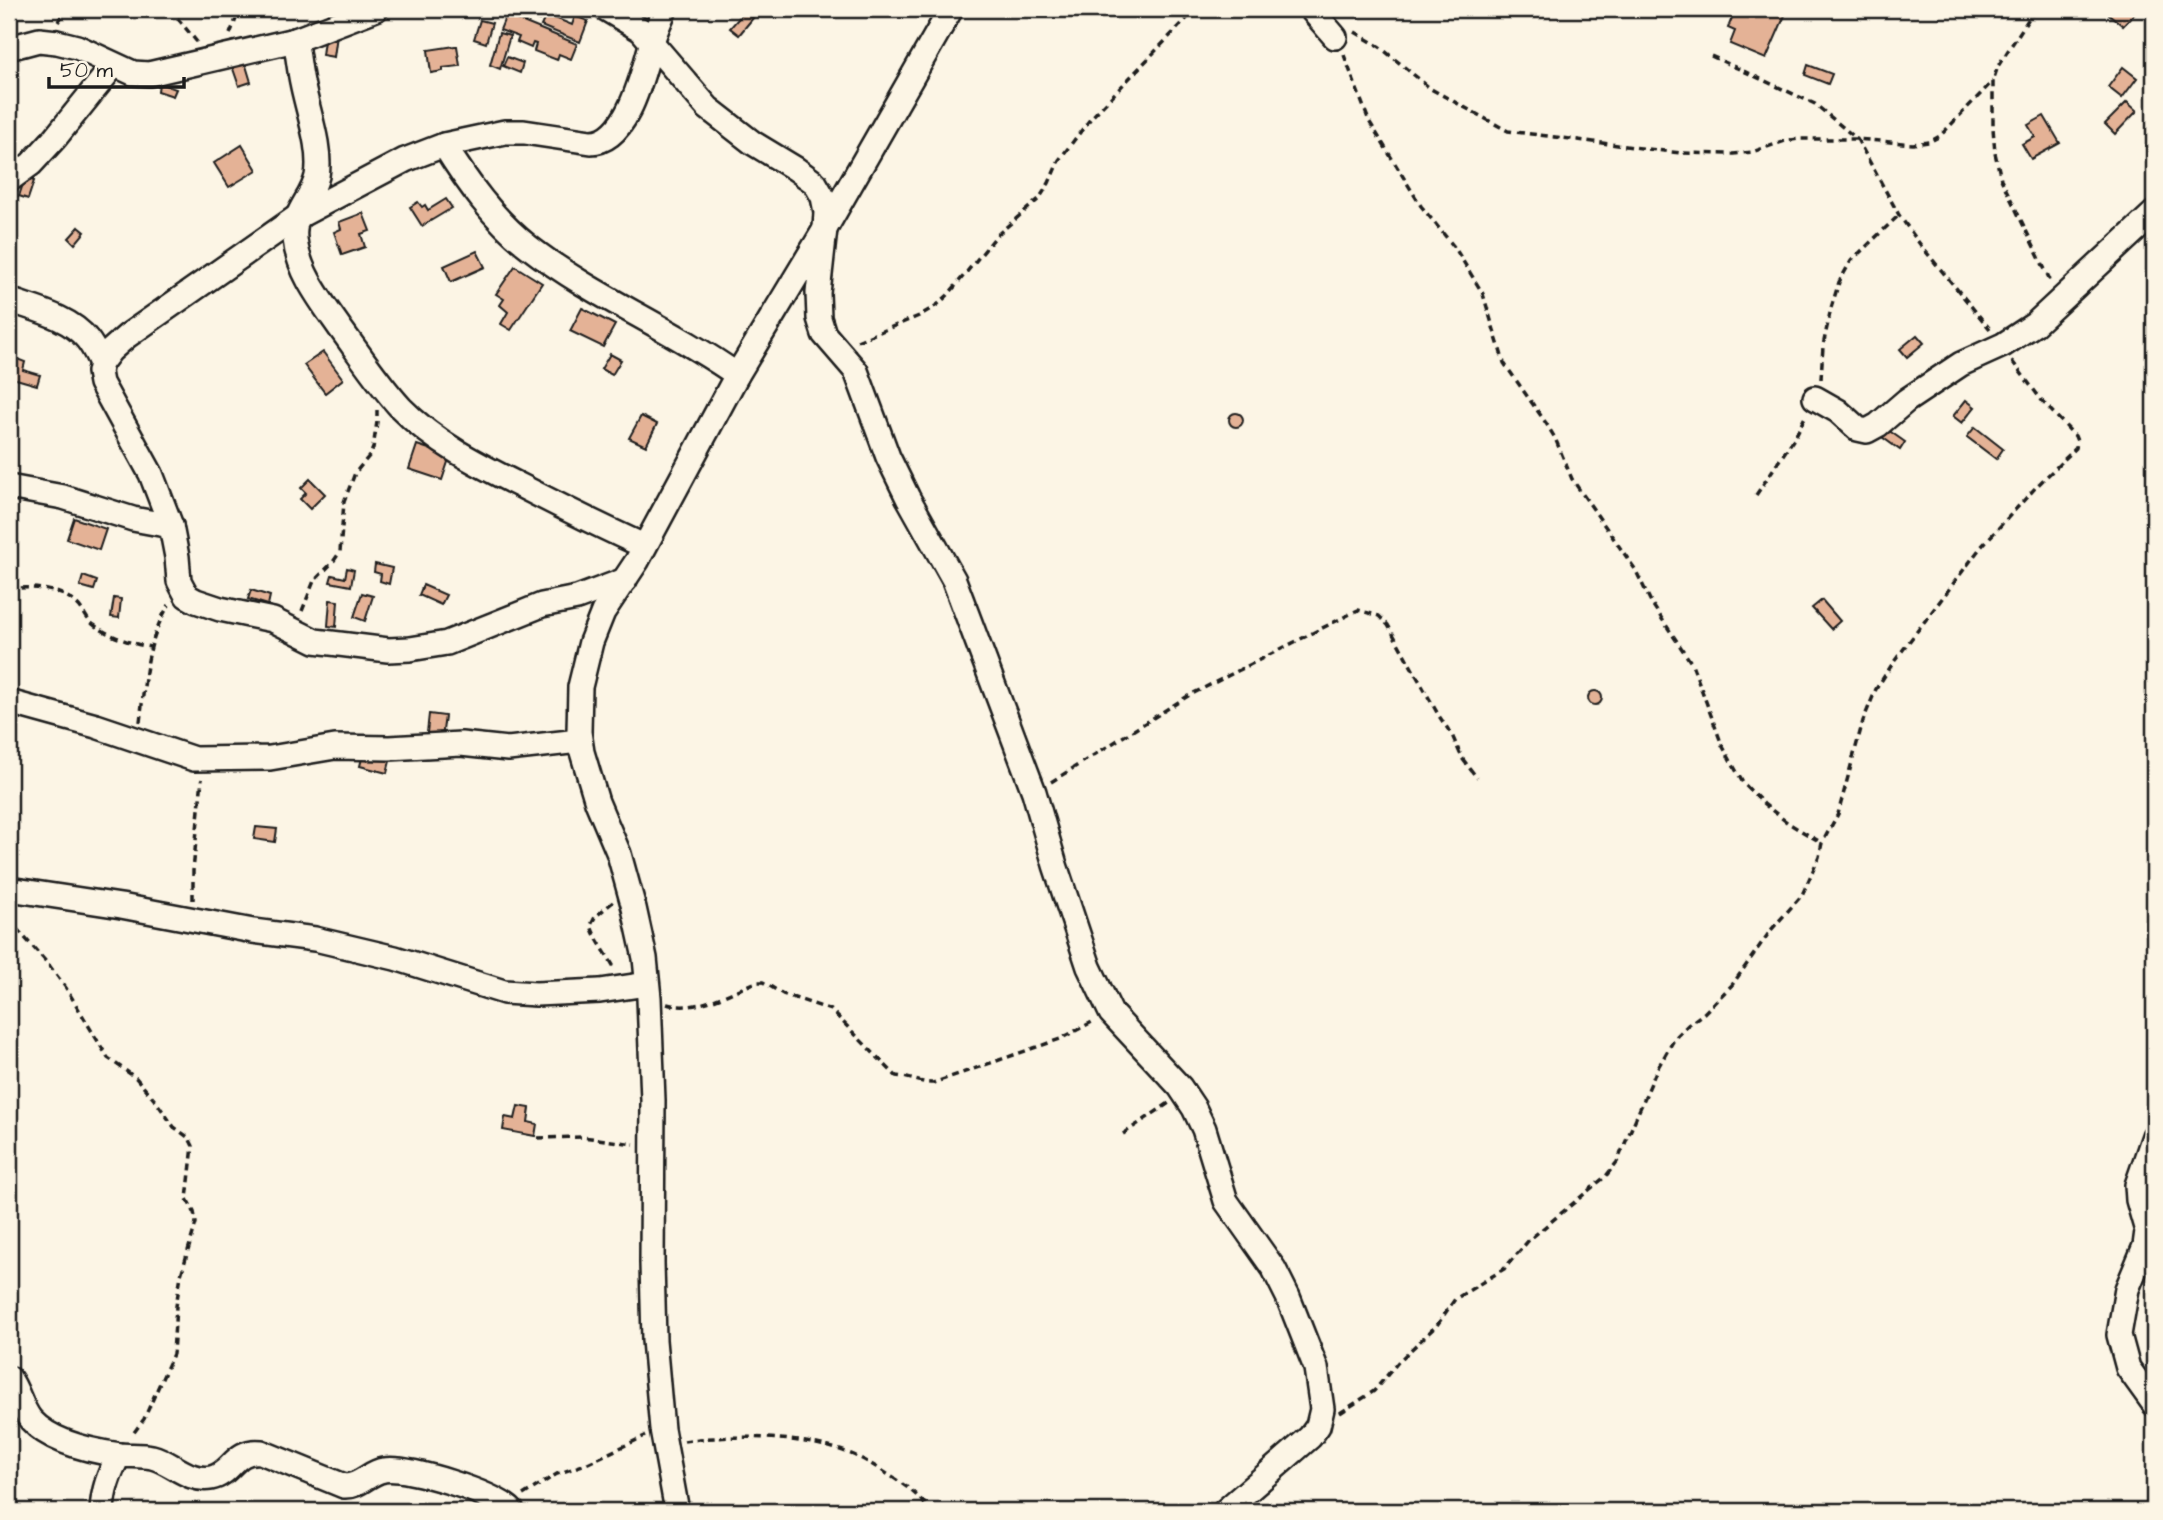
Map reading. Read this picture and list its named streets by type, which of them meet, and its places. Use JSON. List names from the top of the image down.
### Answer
{
  "scale_bar": "50 m"
}
